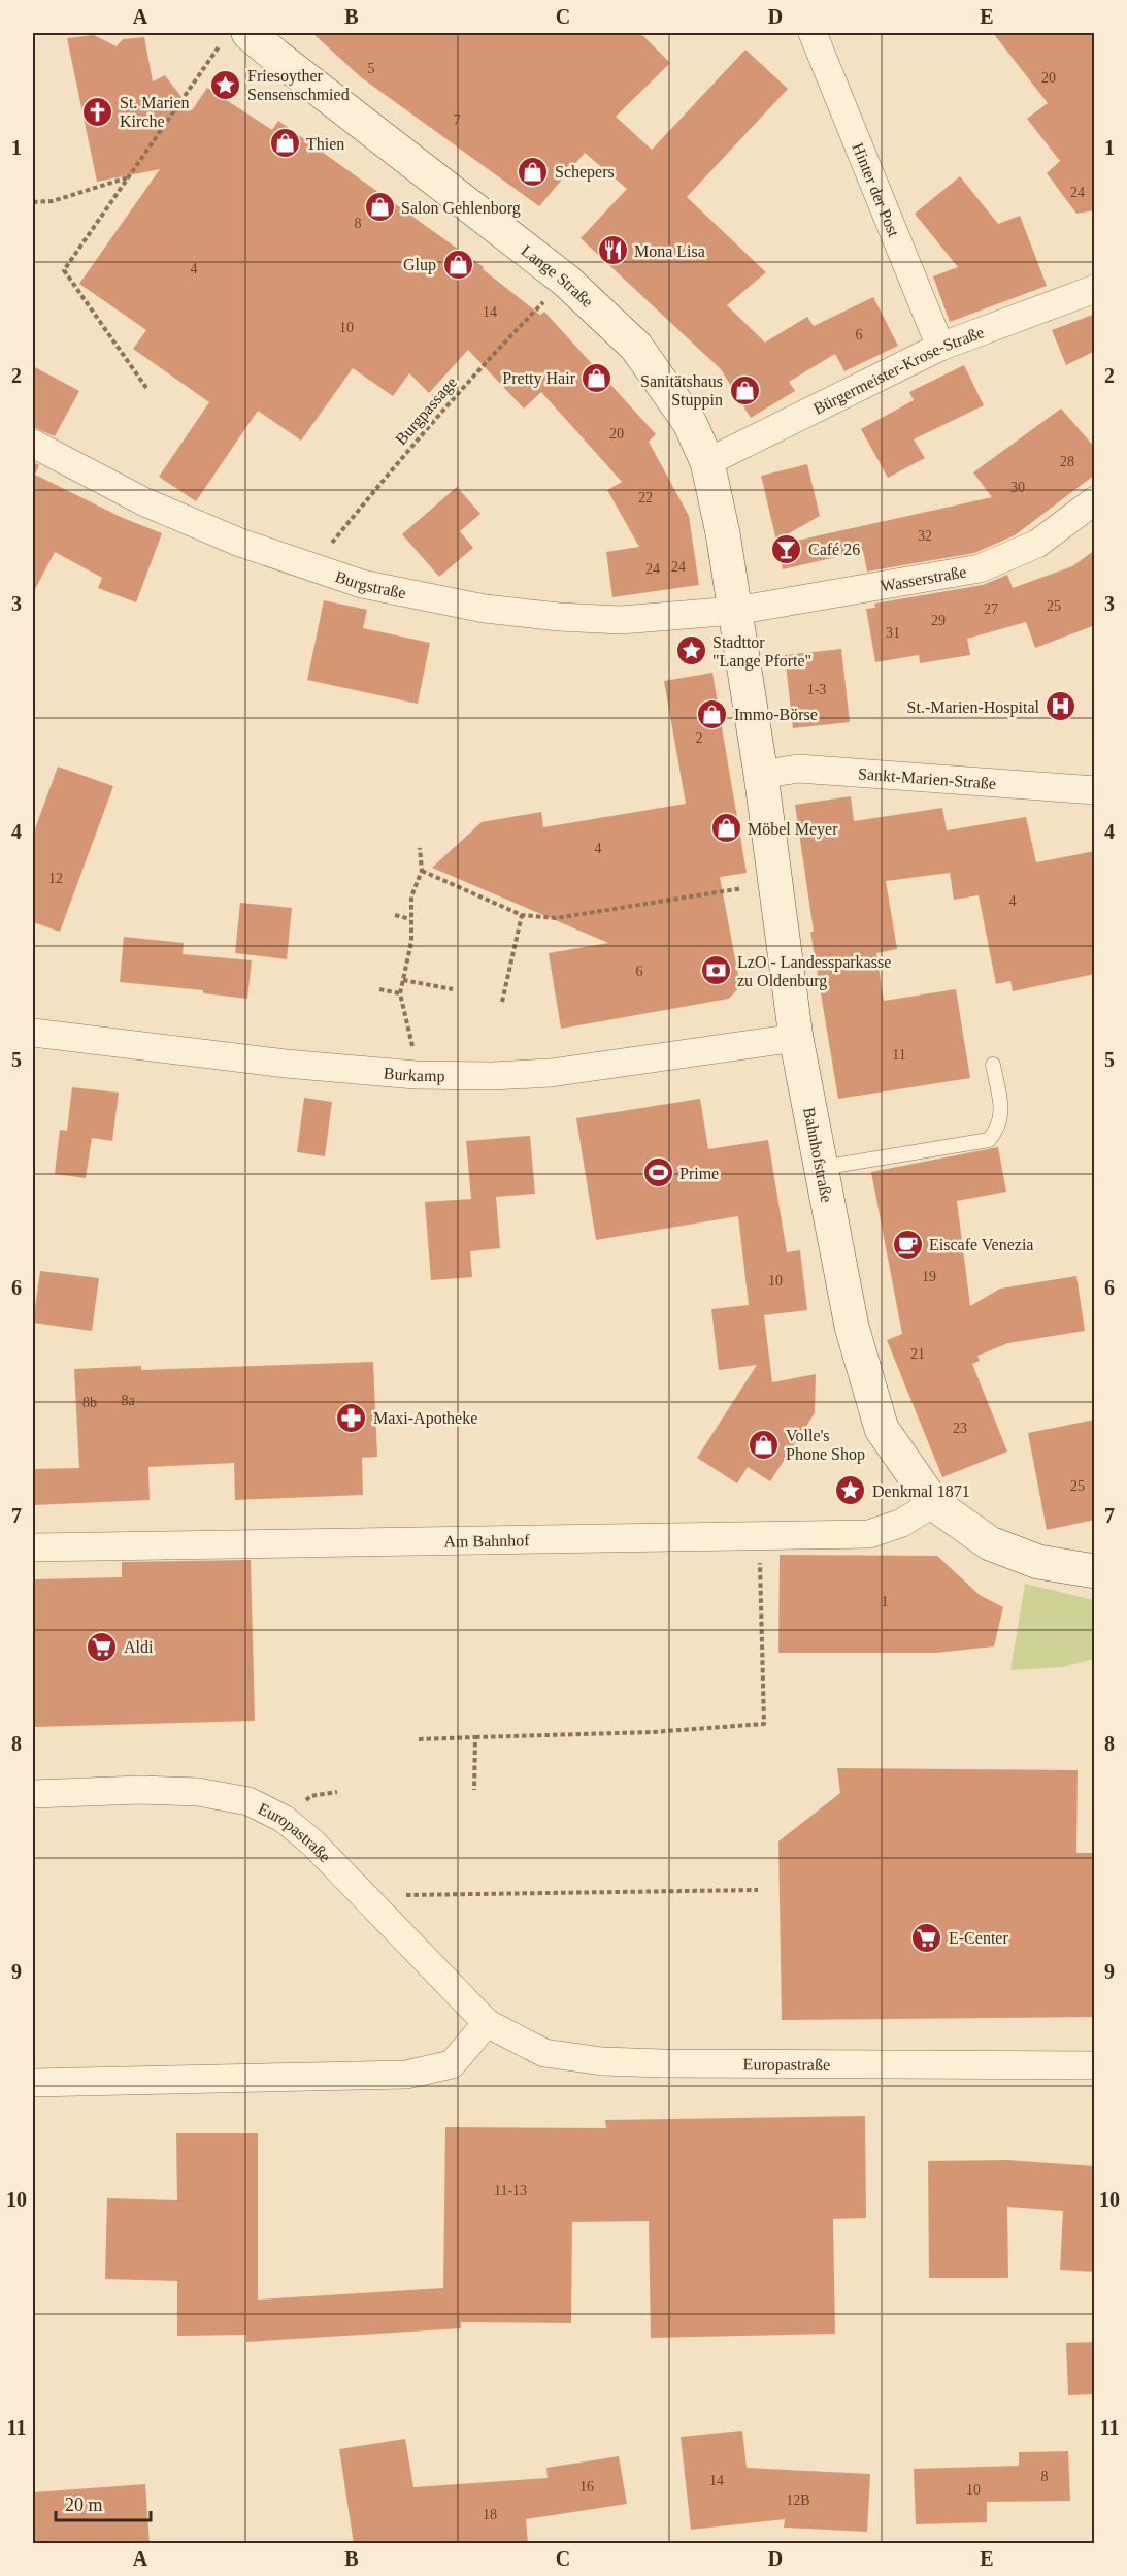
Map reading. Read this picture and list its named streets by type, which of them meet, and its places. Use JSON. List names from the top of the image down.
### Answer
{
  "streets": {
    "street": [
      "Hinter der Post",
      "Lange Straße",
      "Bürgermeister-Krose-Straße",
      "Wasserstraße",
      "Burgstraße",
      "Sankt-Marien-Straße",
      "Burkamp",
      "Bahnhofstraße",
      "Am Bahnhof",
      "Europastraße"
    ],
    "path": ["Burgpassage"]
  },
  "crossings": [
    ["Hinter der Post", "Bürgermeister-Krose-Straße"],
    ["Lange Straße", "Bürgermeister-Krose-Straße"],
    ["Lange Straße", "Burgpassage"],
    ["Lange Straße", "Wasserstraße"],
    ["Lange Straße", "Burgstraße"],
    ["Lange Straße", "Bahnhofstraße"],
    ["Burgpassage", "Burgstraße"],
    ["Wasserstraße", "Burgstraße"],
    ["Wasserstraße", "Bahnhofstraße"],
    ["Burgstraße", "Bahnhofstraße"],
    ["Sankt-Marien-Straße", "Bahnhofstraße"],
    ["Burkamp", "Bahnhofstraße"],
    ["Bahnhofstraße", "Am Bahnhof"]
  ],
  "places": {
    "place": ["Friesoyther Sensenschmied", "Stadttor \"Lange Pforte\"", "Denkmal 1871"],
    "church": ["St. Marien Kirche"],
    "shop": [
      "Thien",
      "Schepers",
      "Salon Gehlenborg",
      "Glup",
      "Pretty Hair",
      "Sanitätshaus Stuppin",
      "Immo-Börse",
      "Möbel Meyer",
      "Volle's Phone Shop"
    ],
    "restaurant": ["Mona Lisa"],
    "bar": ["Café 26"],
    "hospital": ["St.-Marien-Hospital"],
    "bank": ["LzO - Landessparkasse zu Oldenburg"],
    "sports": ["Prime"],
    "cafe": ["Eiscafe Venezia"],
    "pharmacy": ["Maxi-Apotheke"],
    "supermarket": ["Aldi", "E-Center"]
  },
  "house_numbers": [
    "5",
    "20",
    "7",
    "24",
    "8",
    "4",
    "14",
    "10",
    "6",
    "20",
    "28",
    "30",
    "22",
    "32",
    "24",
    "24",
    "25",
    "27",
    "29",
    "31",
    "1-3",
    "2",
    "4",
    "12",
    "4",
    "6",
    "11",
    "19",
    "10",
    "21",
    "8a",
    "8b",
    "23",
    "25",
    "1",
    "11-13",
    "8",
    "14",
    "16",
    "10",
    "12B",
    "18"
  ],
  "scale_bar": "20 m",
  "grid": {
    "columns": [
      "A",
      "B",
      "C",
      "D",
      "E"
    ],
    "rows": [
      "1",
      "2",
      "3",
      "4",
      "5",
      "6",
      "7",
      "8",
      "9",
      "10",
      "11"
    ]
  }
}
